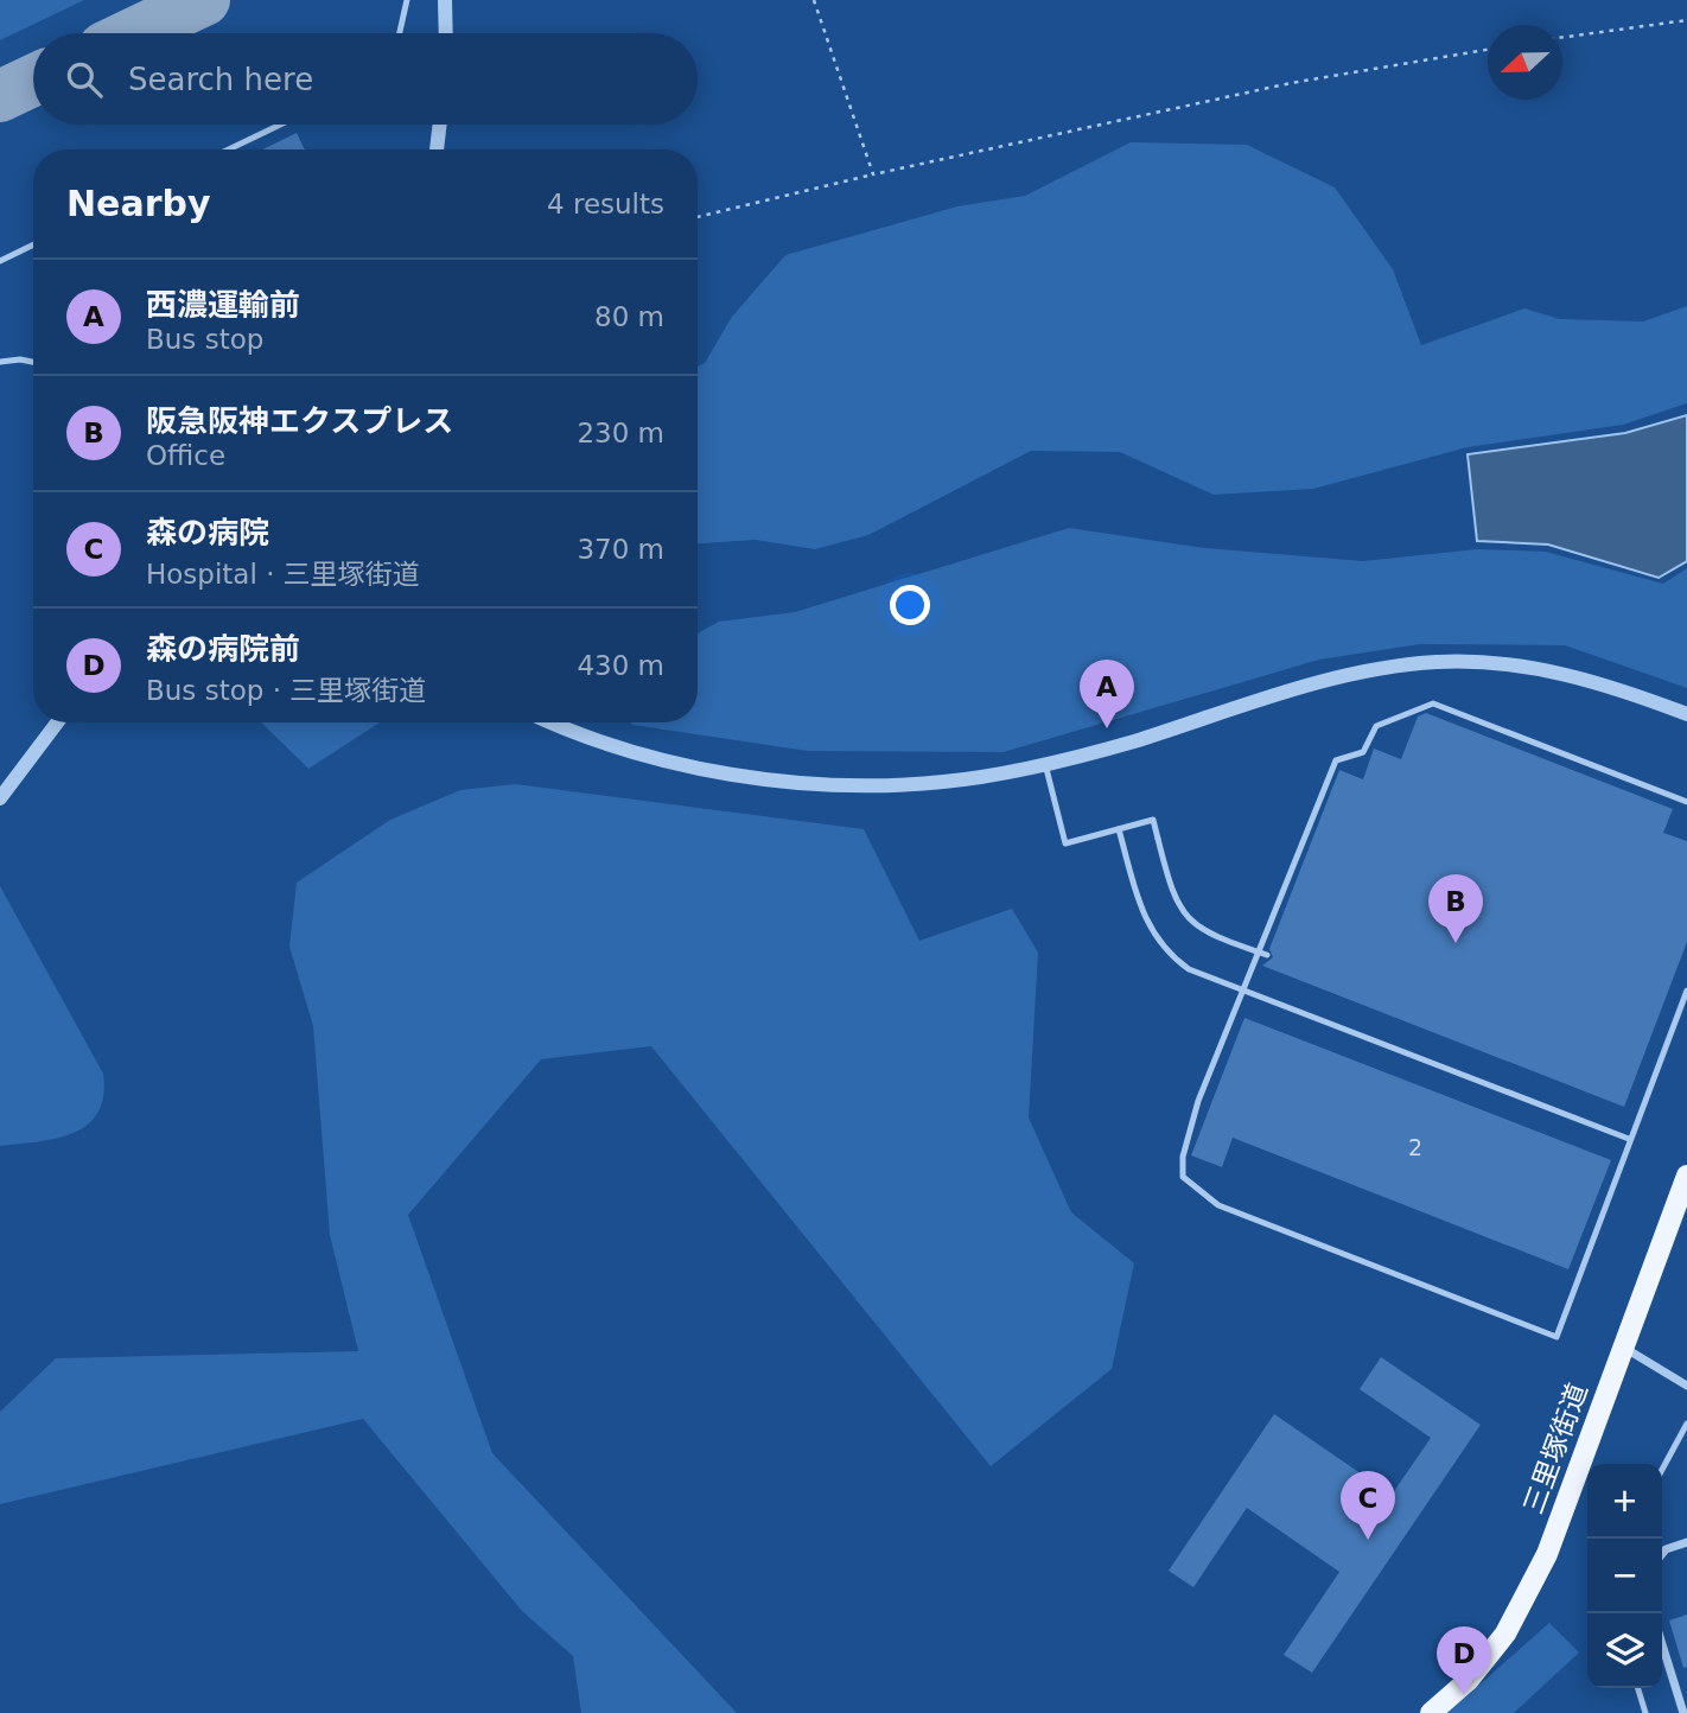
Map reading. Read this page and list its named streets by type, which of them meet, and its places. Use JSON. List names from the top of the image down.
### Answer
{
  "streets": {
    "main road": ["三里塚街道"]
  },
  "house_numbers": ["2"],
  "north": "left",
  "page": {
    "search": "Search here",
    "heading": ["Nearby", "4 results"],
    "list": [
      {
        "mark": "A",
        "name": "西濃運輸前",
        "note": "Bus stop",
        "value": "80 m"
      },
      {
        "mark": "B",
        "name": "阪急阪神エクスプレス",
        "note": "Office",
        "value": "230 m"
      },
      {
        "mark": "C",
        "name": "森の病院",
        "note": "Hospital · 三里塚街道",
        "value": "370 m"
      },
      {
        "mark": "D",
        "name": "森の病院前",
        "note": "Bus stop · 三里塚街道",
        "value": "430 m"
      }
    ],
    "pins": [
      "A",
      "B",
      "C",
      "D"
    ],
    "map_buttons": ["+", "−"]
  }
}
